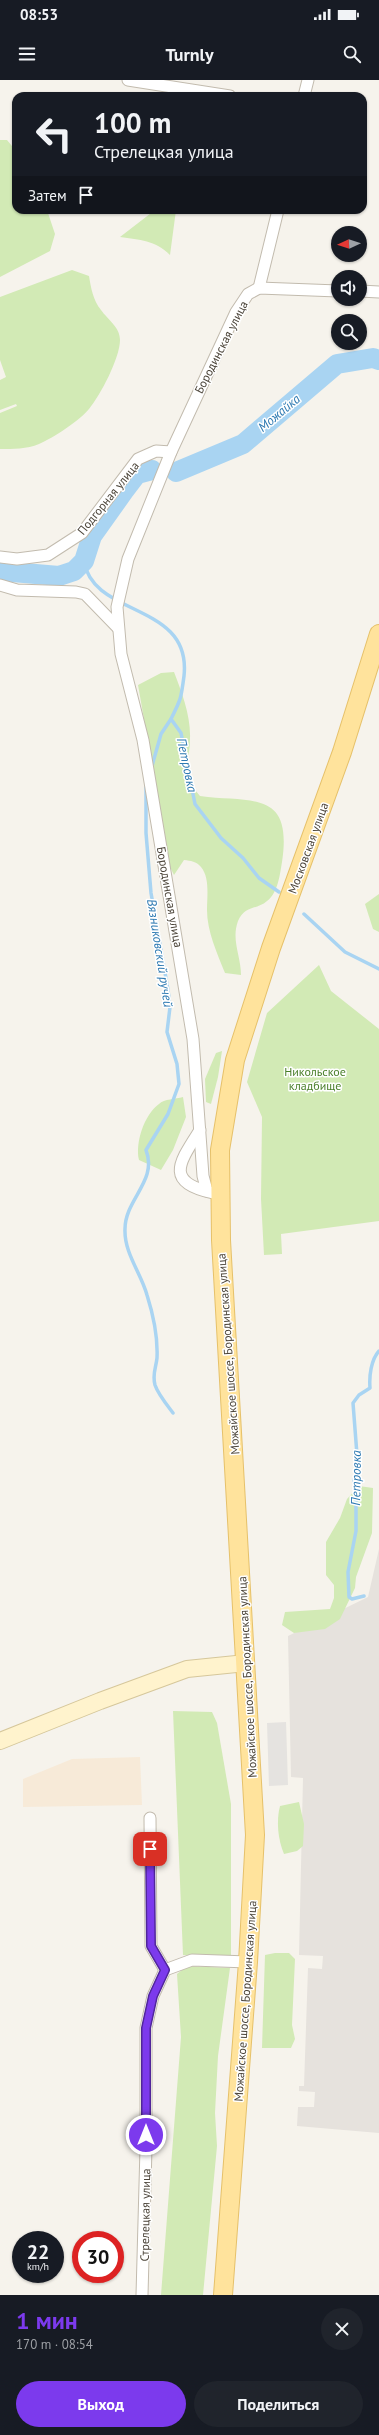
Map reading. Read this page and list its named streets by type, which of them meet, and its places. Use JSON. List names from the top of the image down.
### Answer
{
  "streets": {
    "main road": ["Московская улица", "Можайское шоссе, Бородинская улица"],
    "street": ["Бородинская улица", "Подгорная улица", "Стрелецкая улица"]
  },
  "crossings": [
    ["Бородинская улица", "Подгорная улица"],
    ["Бородинская улица", "Можайское шоссе, Бородинская улица"],
    ["Московская улица", "Можайское шоссе, Бородинская улица"]
  ],
  "water": ["Можайка", "Петровка", "Вязниковский ручей"],
  "parks": ["Никольское кладбище"],
  "north": "left",
  "page": {
    "status": "08:53",
    "header": "Turnly",
    "turn": ["100 m", "Стрелецкая улица"],
    "then": "Затем",
    "speed": "22 km/h",
    "limit": "30",
    "heading": ["1 мин", "170 m · 08:54"],
    "buttons": ["Выход", "Поделиться"]
  }
}
